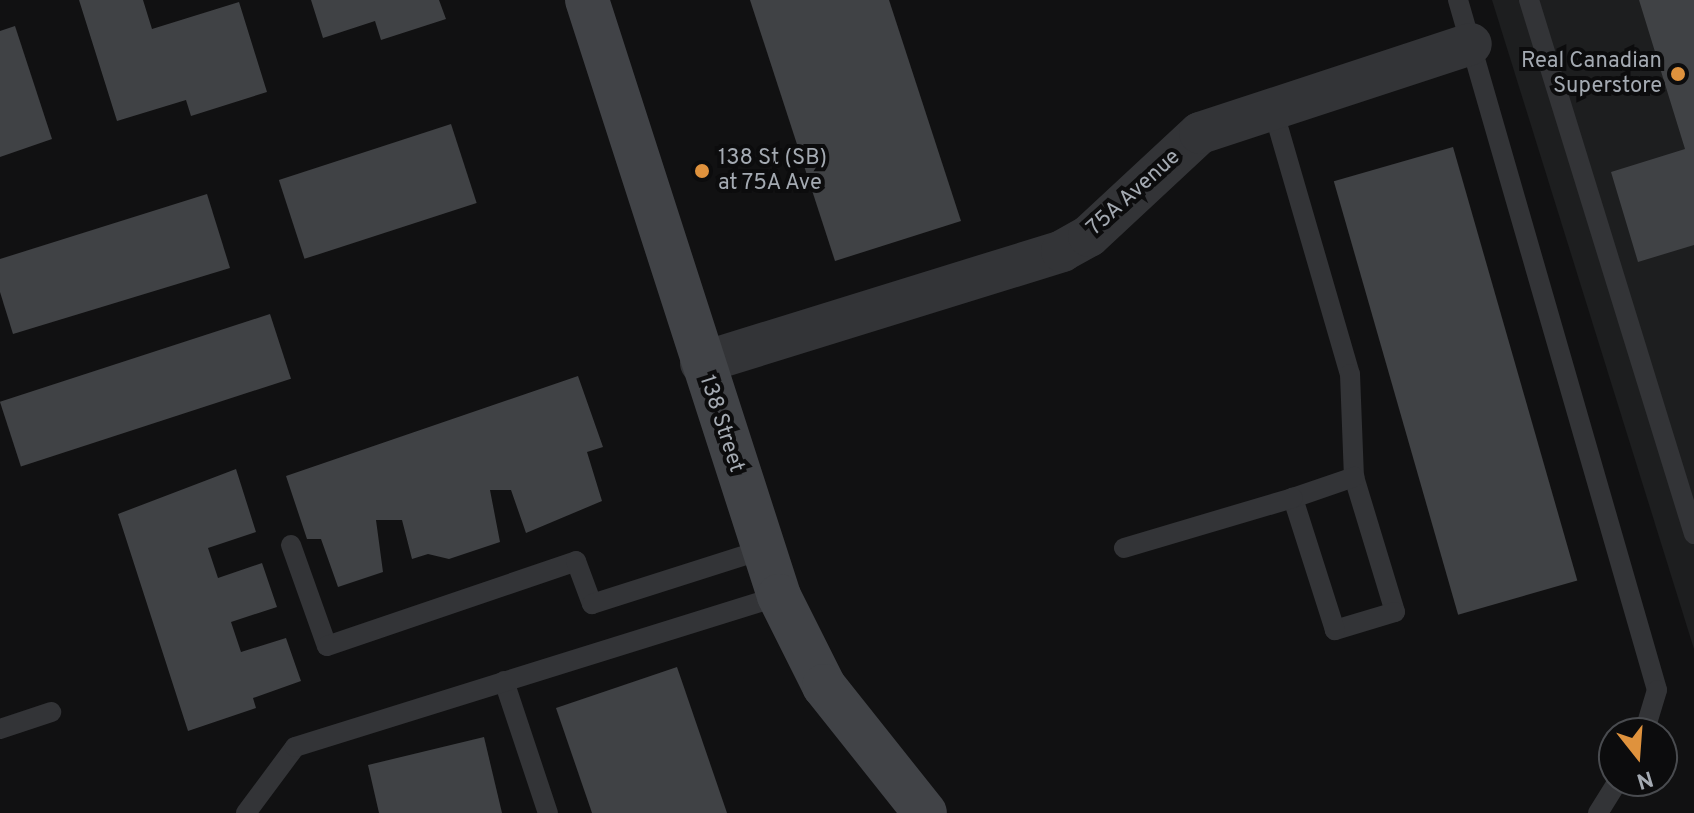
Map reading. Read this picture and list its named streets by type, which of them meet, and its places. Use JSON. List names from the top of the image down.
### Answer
{
  "streets": {
    "main road": ["138 Street"],
    "street": ["75A Avenue"]
  },
  "crossings": [
    ["75A Avenue", "138 Street"]
  ],
  "places": ["Real Canadian Superstore", "138 St (SB) at 75A Ave"],
  "north": "bottom"
}
